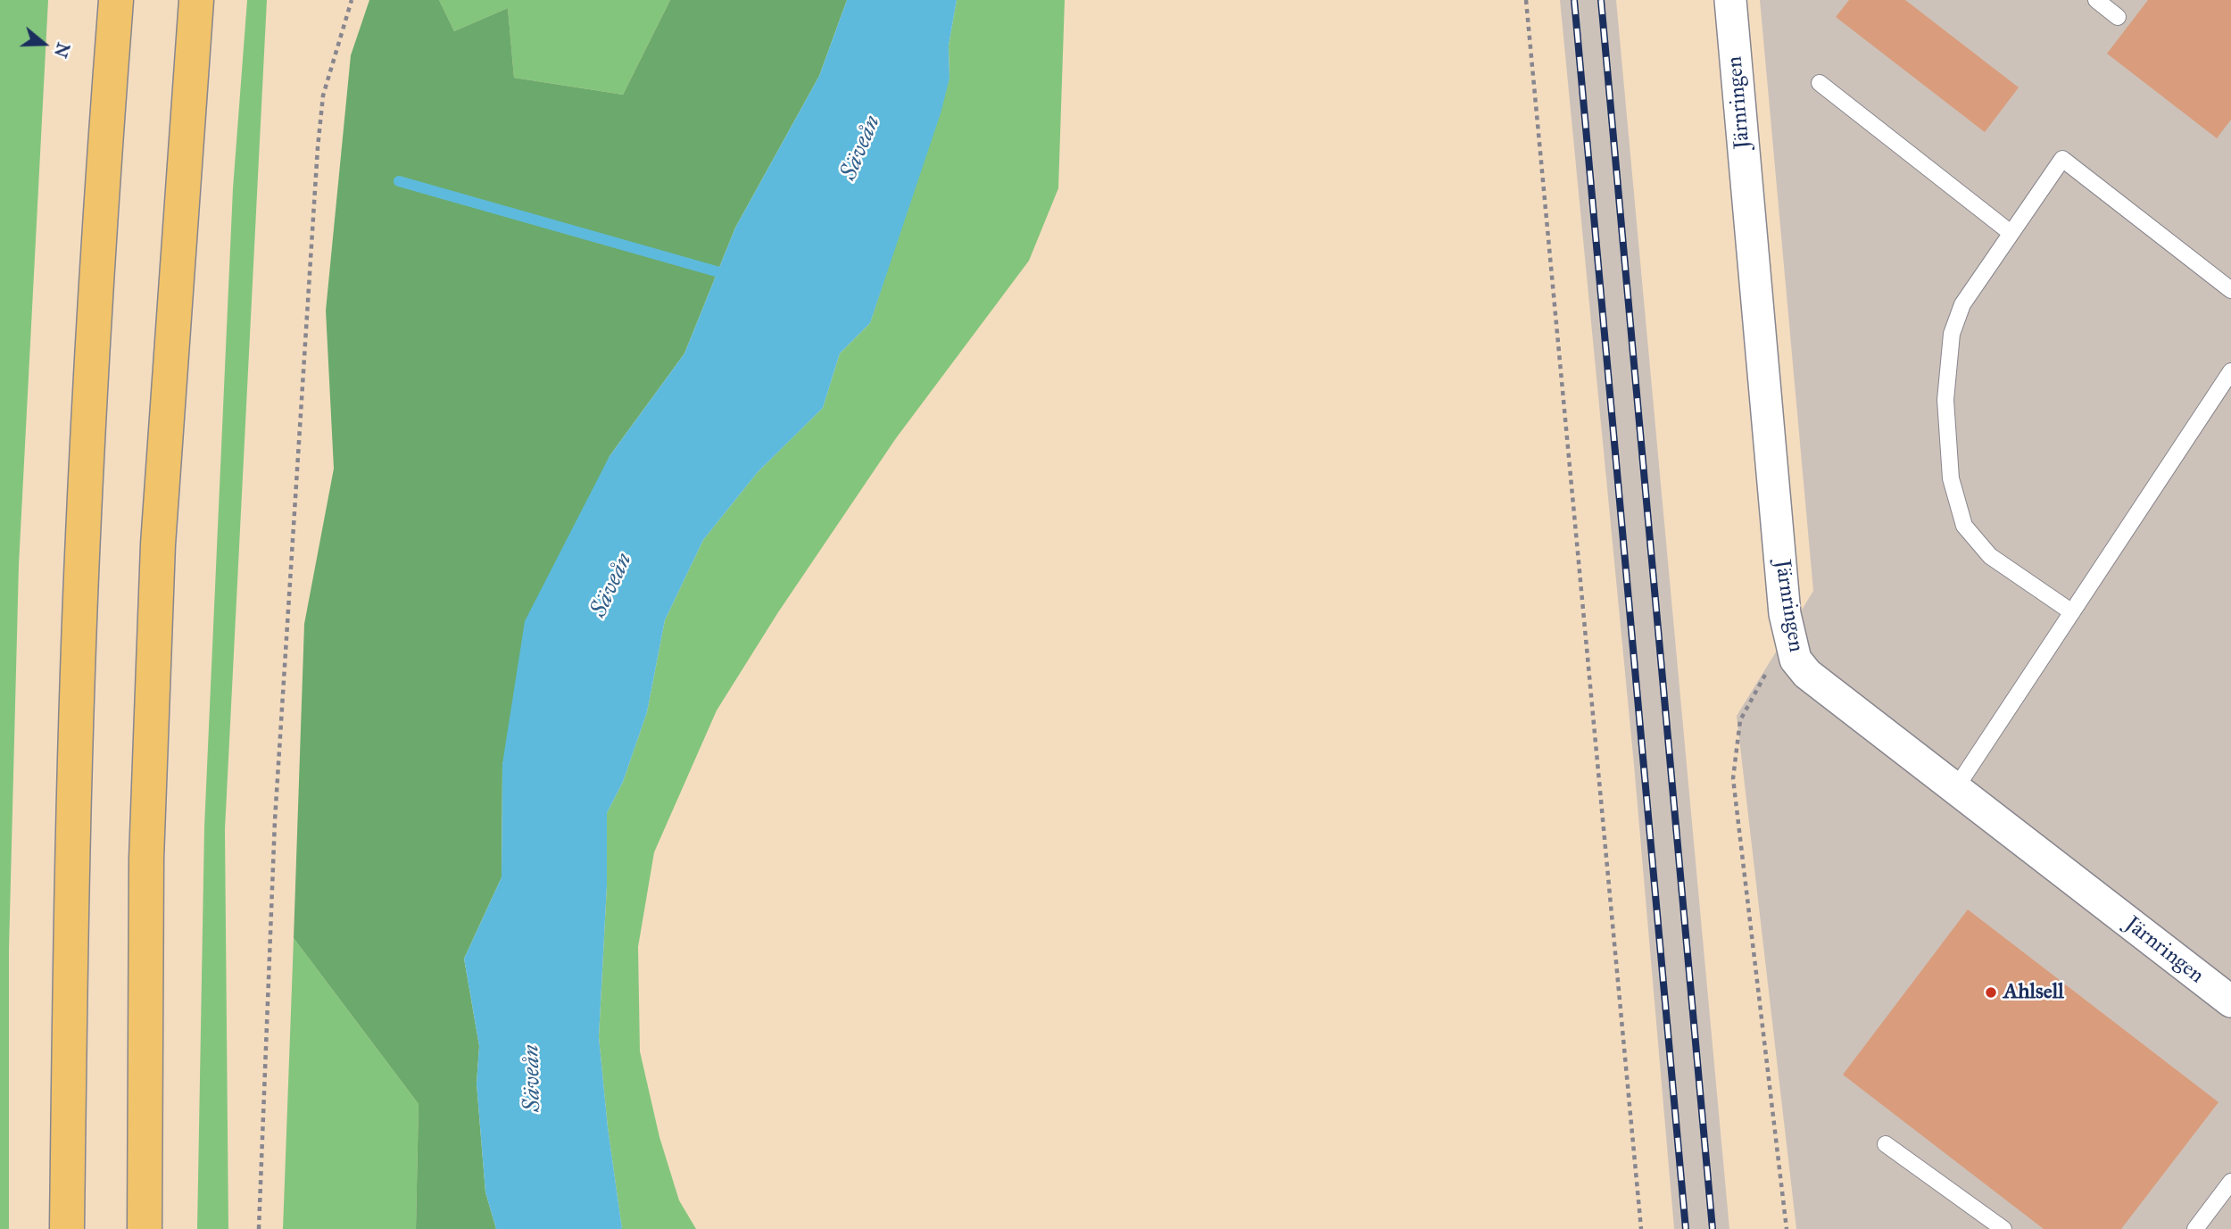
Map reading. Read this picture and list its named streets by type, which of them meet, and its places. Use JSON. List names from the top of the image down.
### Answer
{
  "streets": {
    "street": ["Järnringen"]
  },
  "water": ["Säveån"],
  "places": ["Ahlsell"],
  "north": "right"
}
